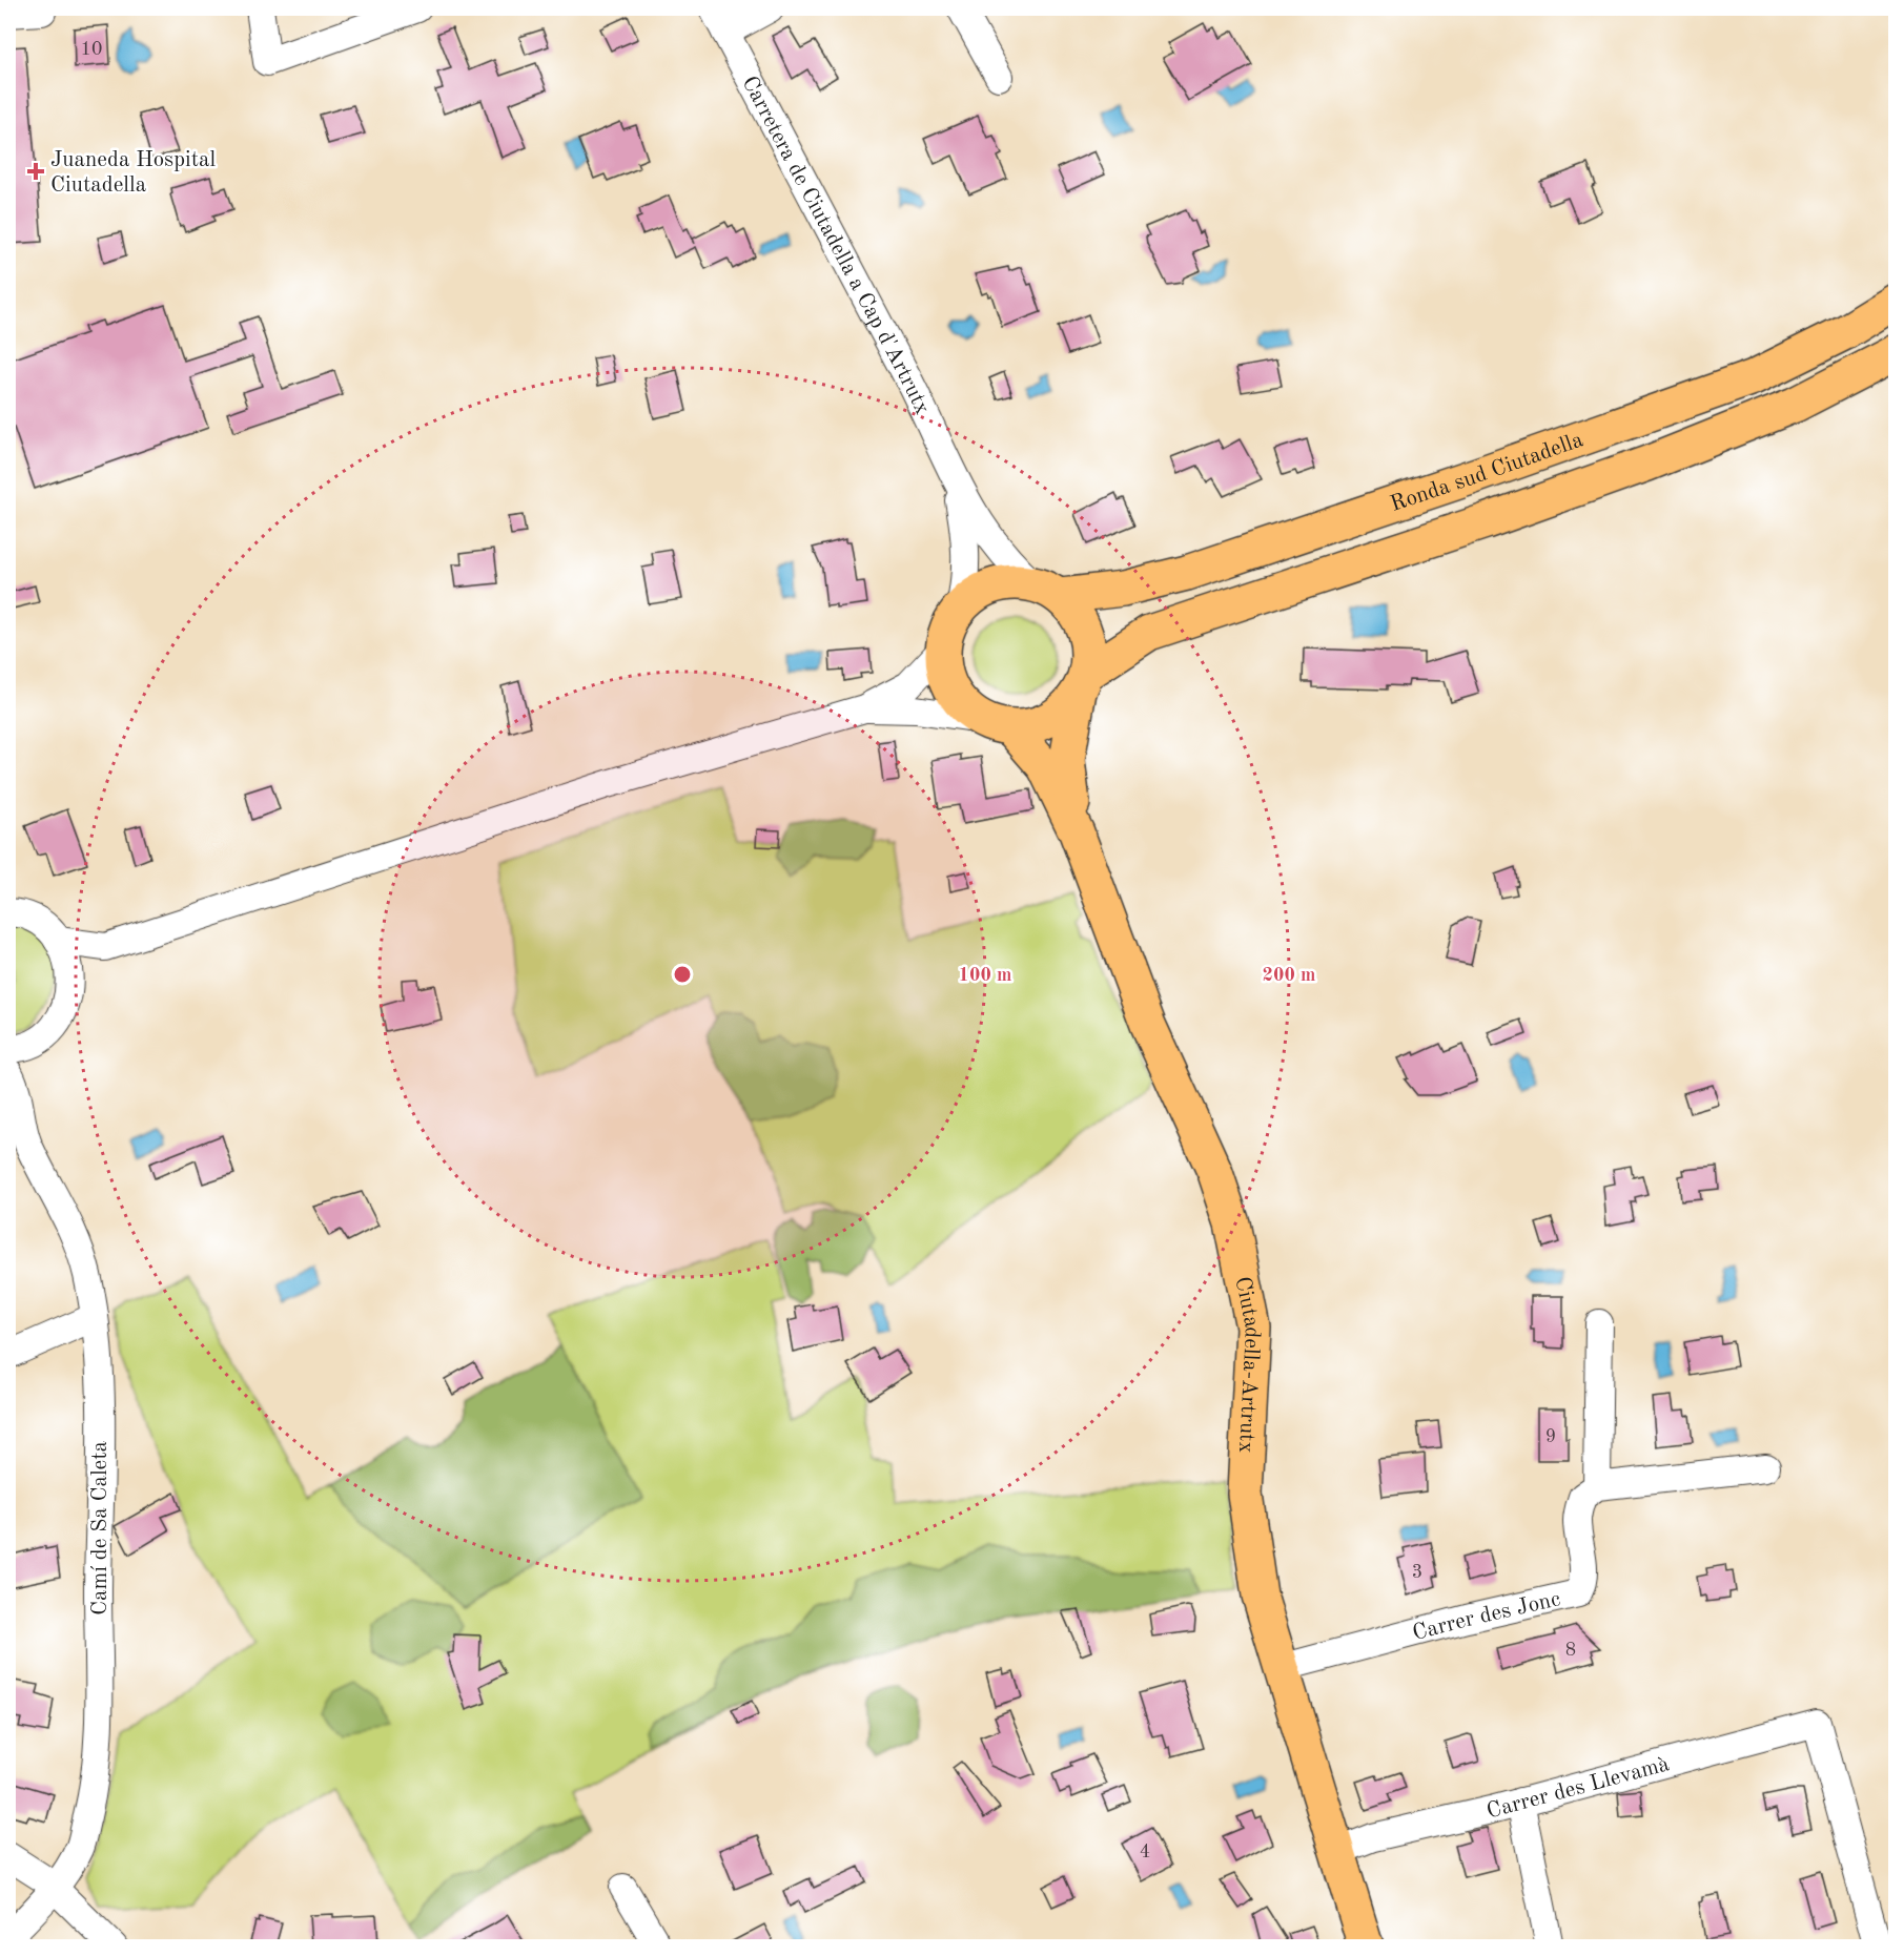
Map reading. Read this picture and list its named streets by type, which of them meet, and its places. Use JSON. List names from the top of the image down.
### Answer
{
  "streets": {
    "main road": ["Ronda sud Ciutadella", "Ciutadella-Artrutx"],
    "street": [
      "Carretera de Ciutadella a Cap d'Artrutx",
      "Camí de Sa Caleta",
      "Carrer des Jonc",
      "Carrer des Llevamà"
    ]
  },
  "crossings": [
    ["Carretera de Ciutadella a Cap d'Artrutx", "Ronda sud Ciutadella"],
    ["Carretera de Ciutadella a Cap d'Artrutx", "Ciutadella-Artrutx"],
    ["Ronda sud Ciutadella", "Ciutadella-Artrutx"],
    ["Ciutadella-Artrutx", "Carrer des Jonc"],
    ["Ciutadella-Artrutx", "Carrer des Llevamà"]
  ],
  "places": {
    "health": ["Juaneda Hospital Ciutadella"]
  },
  "house_numbers": [
    "10",
    "9",
    "3",
    "8",
    "4"
  ],
  "rings": ["100 m", "200 m"]
}
